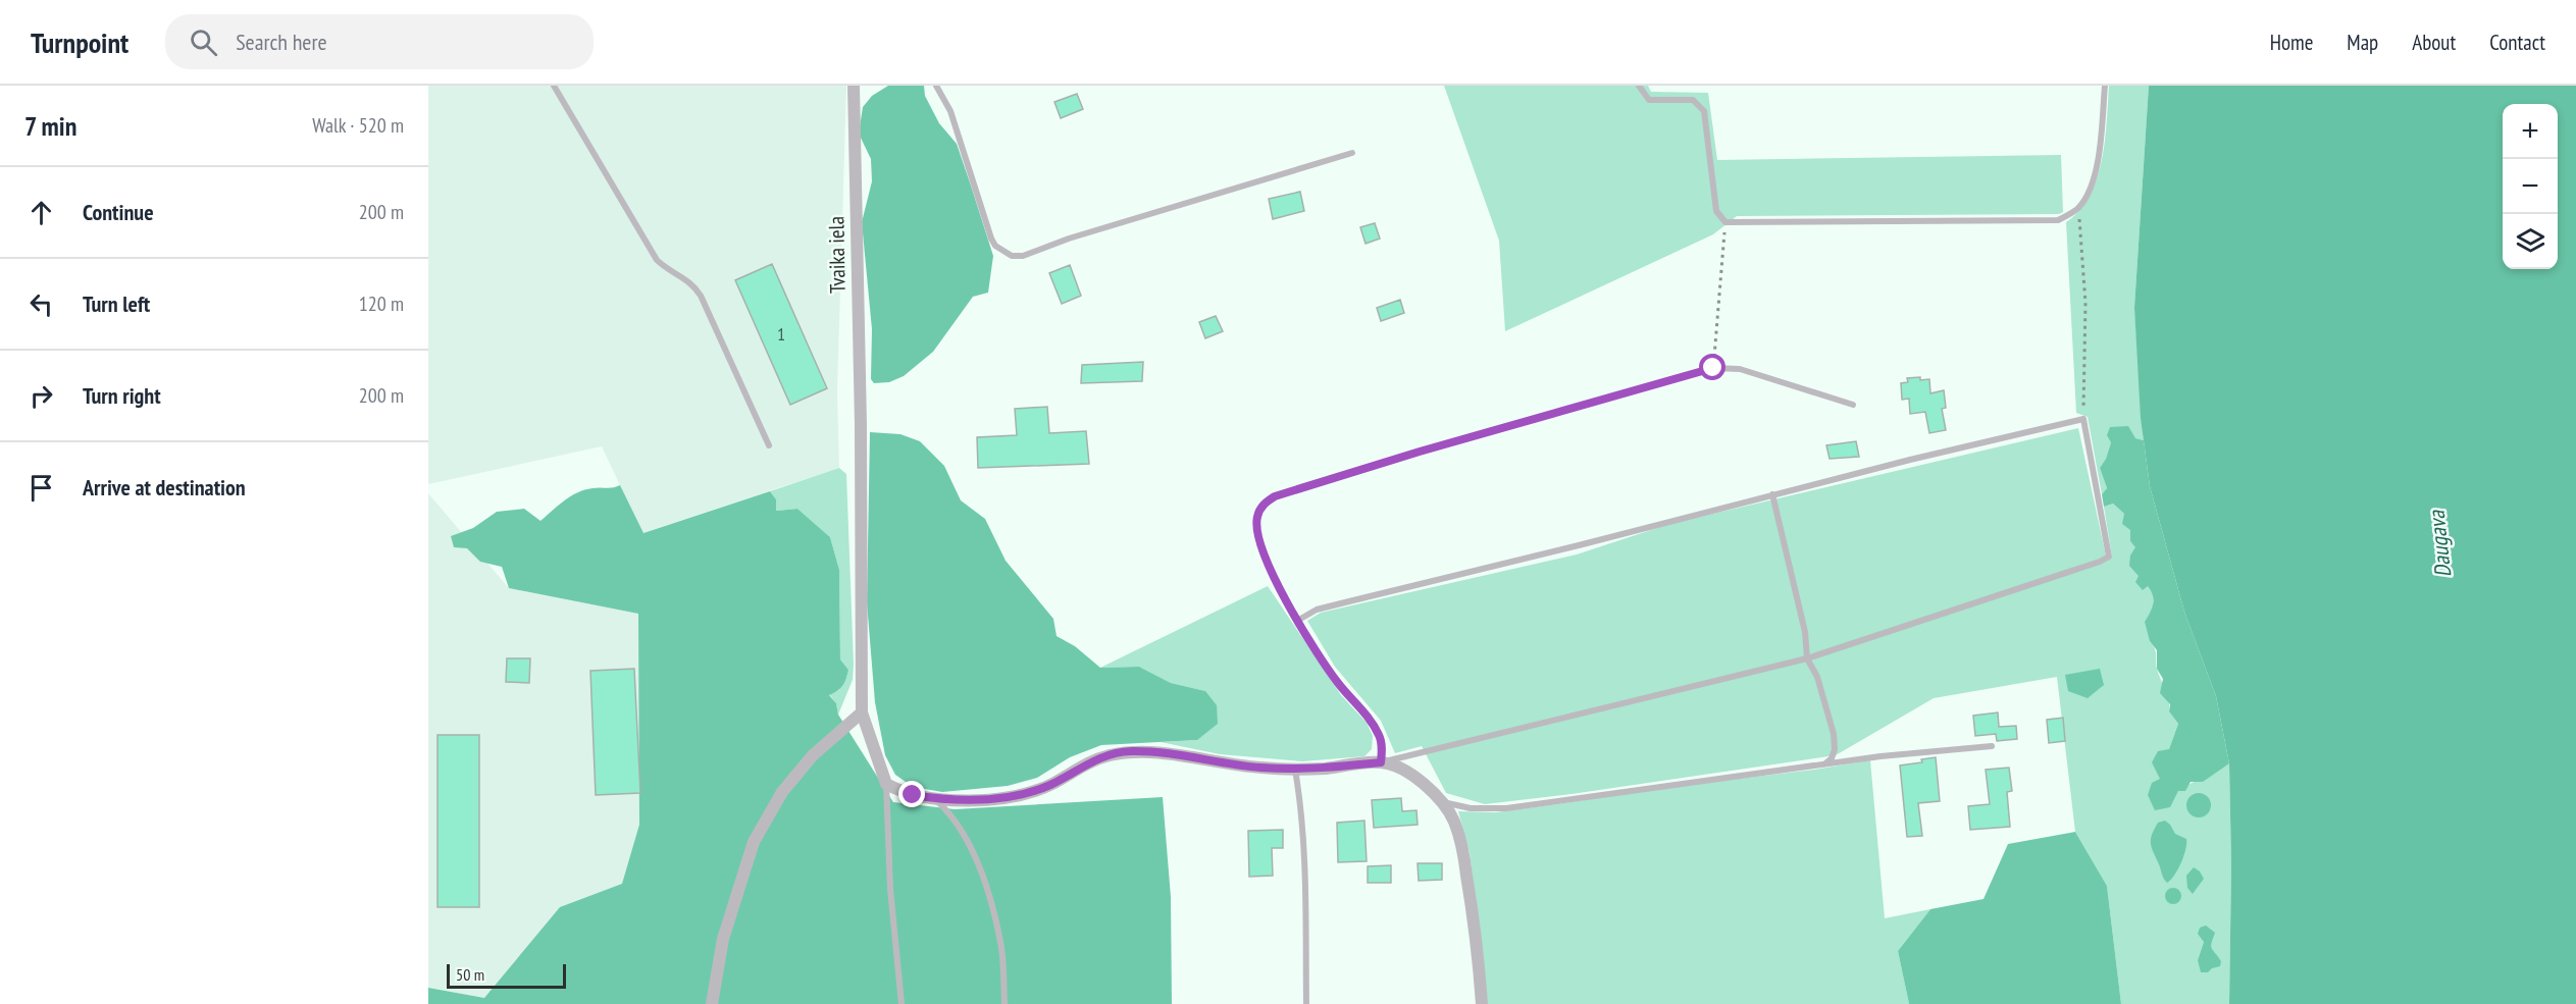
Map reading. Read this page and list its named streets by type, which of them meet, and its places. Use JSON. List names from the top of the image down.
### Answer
{
  "streets": {
    "street": ["Tvaika iela"]
  },
  "water": ["Daugava"],
  "house_numbers": ["1"],
  "scale_bar": "50 m",
  "page": {
    "header": "Turnpoint",
    "search": "Search here",
    "nav": [
      "Home",
      "Map",
      "About",
      "Contact"
    ],
    "heading": ["7 min", "Walk · 520 m"],
    "map_buttons": ["+", "−"],
    "list": [
      ["Continue", "200 m"],
      ["Turn left", "120 m"],
      ["Turn right", "200 m"],
      "Arrive at destination"
    ],
    "scale": "50 m"
  }
}
